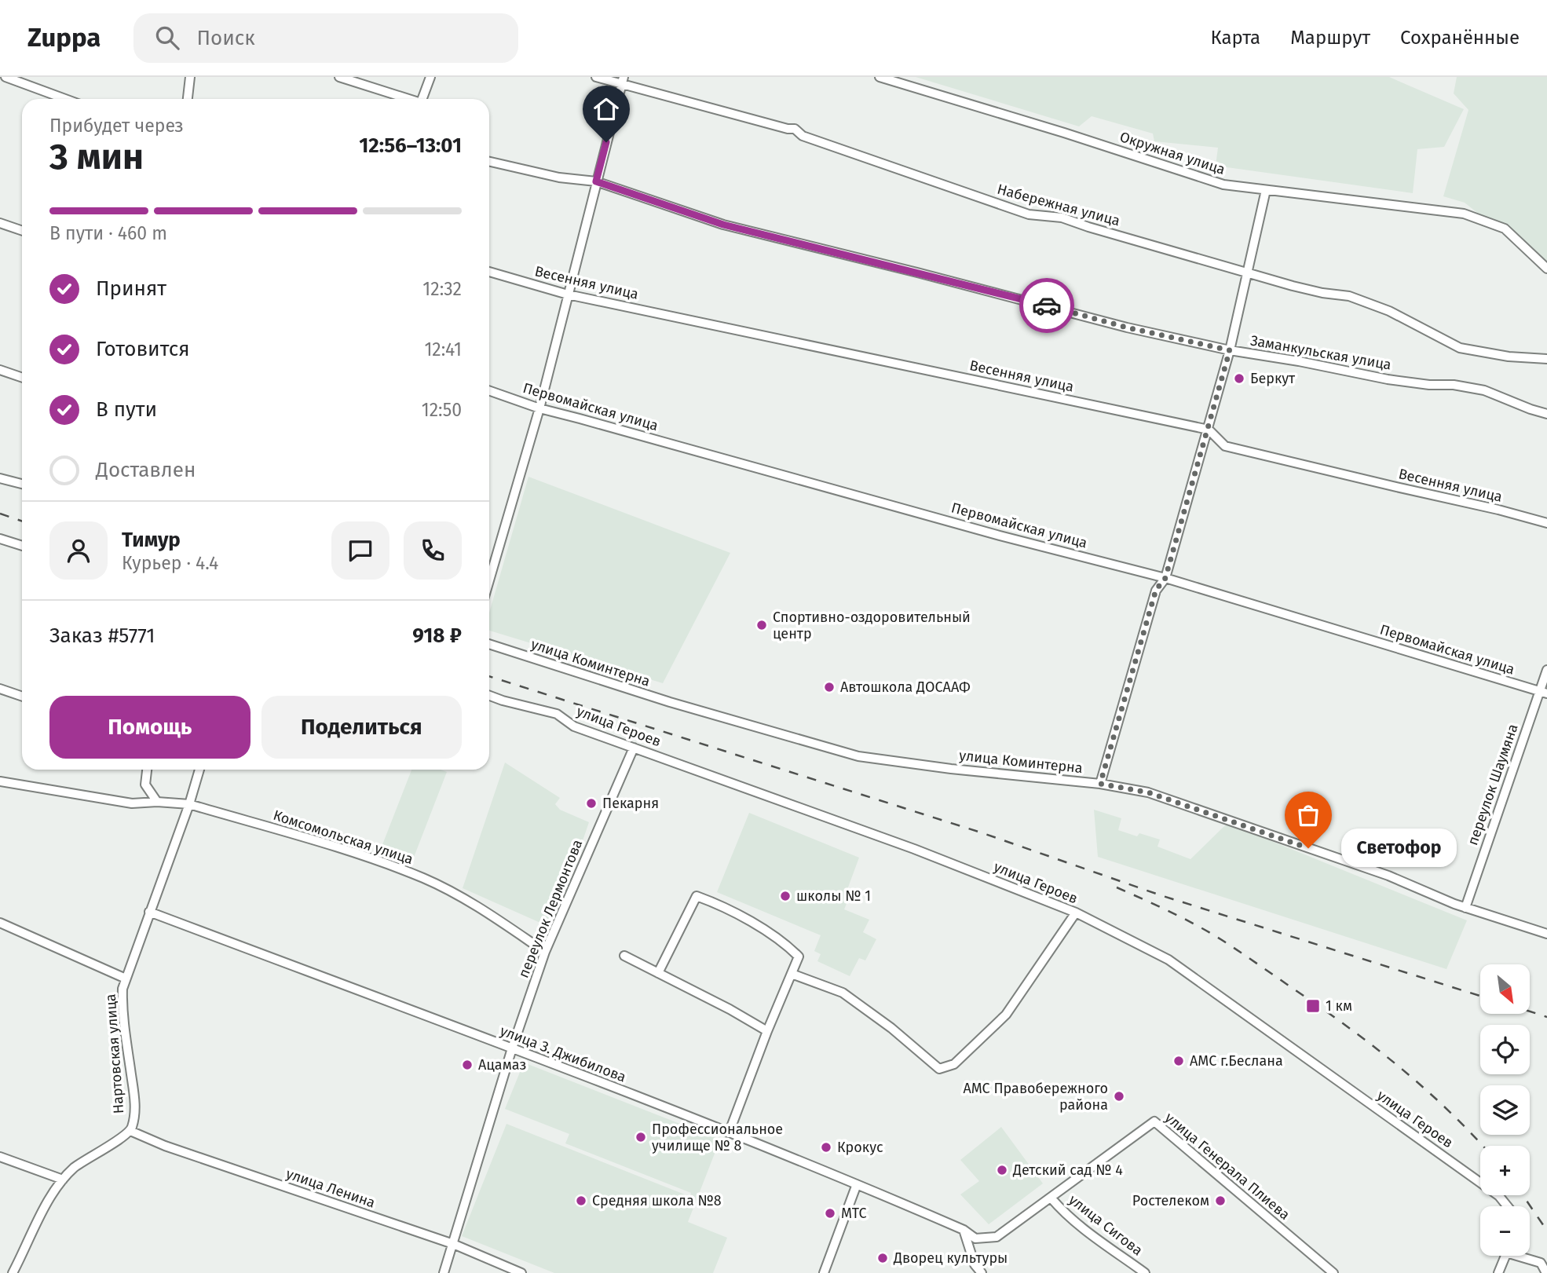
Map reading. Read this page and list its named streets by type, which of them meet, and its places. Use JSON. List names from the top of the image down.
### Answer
{
  "streets": {
    "street": [
      "Окружная улица",
      "Набережная улица",
      "Весенняя улица",
      "Заманкульская улица",
      "Первомайская улица",
      "улица Коминтерна",
      "улица Героев",
      "переулок Шаумяна",
      "Комсомольская улица",
      "переулок Лермонтова",
      "Нартовская улица",
      "улица З. Джибилова",
      "улица Генерала Плиева",
      "улица Ленина",
      "улица Сигова"
    ]
  },
  "crossings": [
    ["Первомайская улица", "переулок Шаумяна"],
    ["улица Коминтерна", "переулок Шаумяна"],
    ["улица Героев", "переулок Лермонтова"],
    ["Комсомольская улица", "переулок Лермонтова"],
    ["Комсомольская улица", "Нартовская улица"],
    ["переулок Лермонтова", "улица З. Джибилова"],
    ["переулок Лермонтова", "улица Ленина"],
    ["Нартовская улица", "улица З. Джибилова"],
    ["Нартовская улица", "улица Ленина"],
    ["улица З. Джибилова", "улица Генерала Плиева"],
    ["улица Генерала Плиева", "улица Сигова"]
  ],
  "places": {
    "other": [
      "Беркут",
      "Спортивно-оздоровительный центр",
      "Автошкола ДОСААФ",
      "Пекарня",
      "Светофор",
      "школы № 1",
      "АМС г.Беслана",
      "Ацамаз",
      "АМС Правобережного района",
      "Профессиональное училище № 8",
      "Крокус",
      "Детский сад № 4",
      "Средняя школа №8",
      "Ростелеком",
      "МТС",
      "Дворец культуры"
    ],
    "transit": ["1 км"]
  },
  "north": "bottom right",
  "page": {
    "header": "Zuppa",
    "search": "Поиск",
    "nav": ["Карта", "Маршрут", "Сохранённые"],
    "heading": ["3 мин", "Прибудет через", "12:56–13:01"],
    "panel": [
      "Тимур",
      "Курьер · 4.4",
      "Заказ #5771",
      "918 ₽"
    ],
    "bar": "В пути · 460 m",
    "list": [
      ["Принят", "12:32"],
      ["Готовится", "12:41"],
      ["В пути", "12:50"],
      "Доставлен"
    ],
    "buttons": ["Помощь", "Поделиться"],
    "bubble": "Светофор",
    "map_buttons": ["+", "−"]
  }
}
